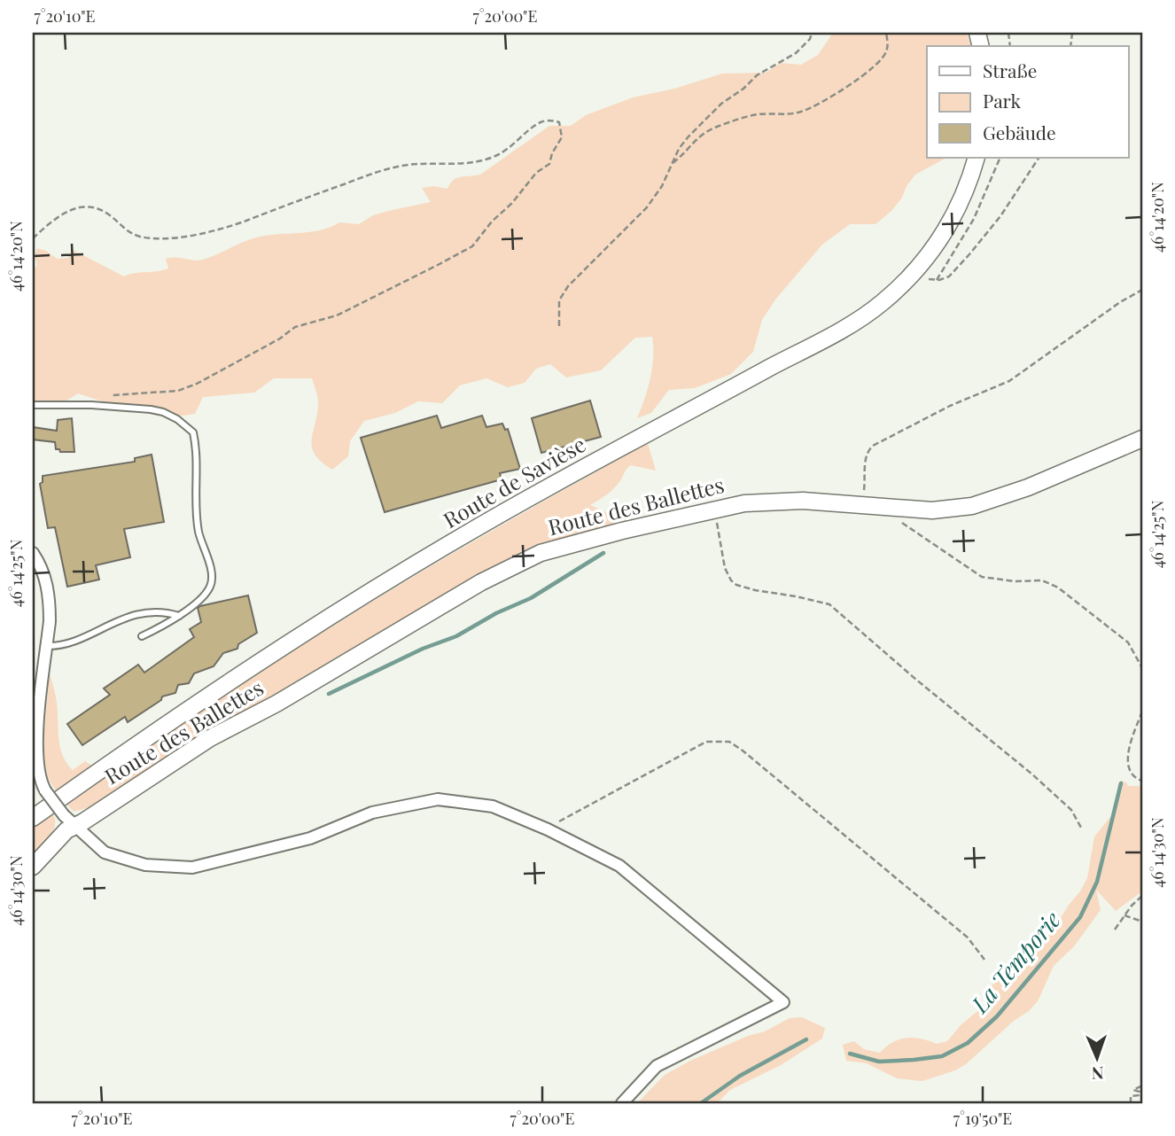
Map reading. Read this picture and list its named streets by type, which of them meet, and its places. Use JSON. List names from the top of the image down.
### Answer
{
  "streets": {
    "street": ["Route de Savièse", "Route des Ballettes"]
  },
  "water": ["La Temporie"],
  "legend": ["Straße", "Park", "Gebäude"],
  "north": "bottom",
  "coordinates": [
    "7°20'10\"E",
    "7°20'00\"E",
    "46°14'20\"N",
    "46°14'25\"N",
    "46°14'30\"N",
    "7°19'50\"E"
  ]
}
